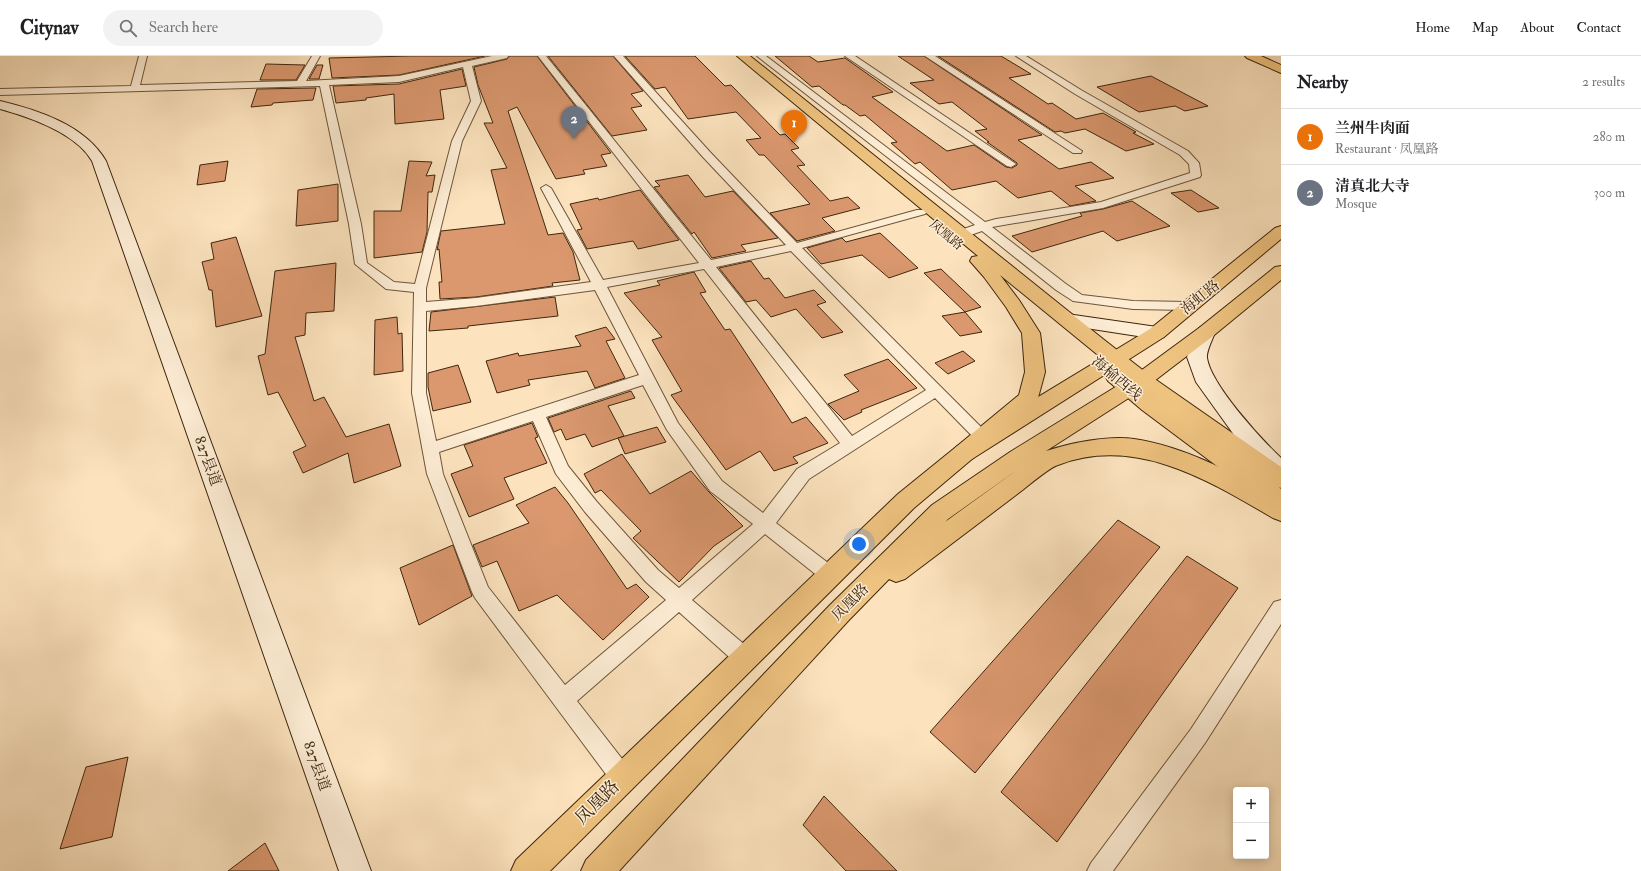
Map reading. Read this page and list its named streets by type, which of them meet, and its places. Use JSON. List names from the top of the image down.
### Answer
{
  "streets": {
    "main road": [
      "凤凰路",
      "海虹路",
      "海榆西线",
      "827县道"
    ]
  },
  "crossings": [
    ["凤凰路", "海虹路"],
    ["凤凰路", "海榆西线"],
    ["海虹路", "海榆西线"]
  ],
  "page": {
    "header": "Citynav",
    "search": "Search here",
    "nav": [
      "Home",
      "Map",
      "About",
      "Contact"
    ],
    "heading": ["Nearby", "2 results"],
    "pins": ["2", "1"],
    "list": [
      {
        "mark": "1",
        "name": "兰州牛肉面",
        "note": "Restaurant · 凤凰路",
        "value": "280 m"
      },
      {
        "mark": "2",
        "name": "清真北大寺",
        "note": "Mosque",
        "value": "300 m"
      }
    ],
    "map_buttons": ["+", "−"]
  }
}
